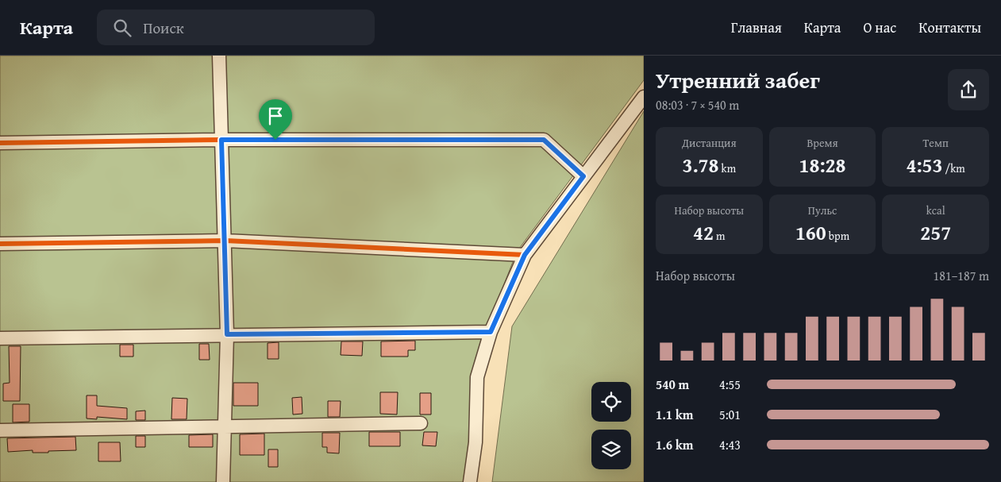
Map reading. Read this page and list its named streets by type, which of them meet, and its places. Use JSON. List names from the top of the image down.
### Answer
{
  "page": {
    "header": "Карта",
    "search": "Поиск",
    "nav": [
      "Главная",
      "Карта",
      "О нас",
      "Контакты"
    ],
    "heading": ["Утренний забег", "08:03 · 7 × 540 m"],
    "stats": [
      ["Дистанция", "3.78 km"],
      ["Время", "18:28"],
      ["Темп", "4:53 /km"],
      ["Набор высоты", "42 m"],
      ["Пульс", "160 bpm"],
      ["kcal", "257"]
    ],
    "chart": ["Набор высоты", "181–187 m"],
    "list": [
      {
        "name": "540 m",
        "note": "4:55"
      },
      {
        "name": "1.1 km",
        "note": "5:01"
      },
      {
        "name": "1.6 km",
        "note": "4:43"
      }
    ]
  }
}
